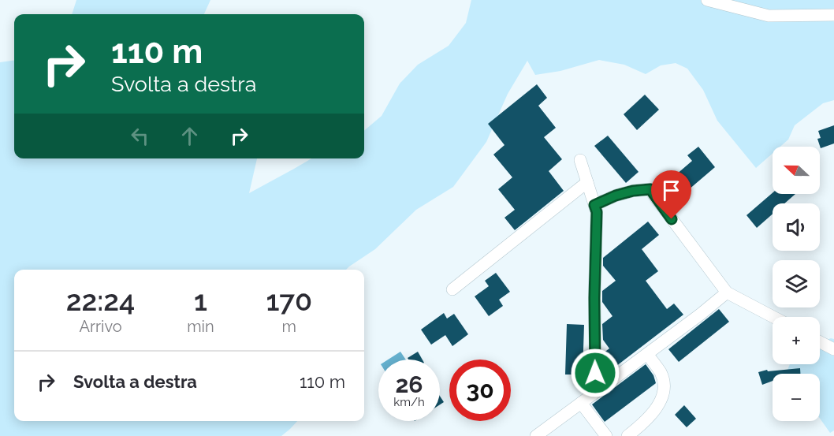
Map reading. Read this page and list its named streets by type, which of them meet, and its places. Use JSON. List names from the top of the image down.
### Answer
{
  "north": "left",
  "page": {
    "turn": ["110 m", "Svolta a destra"],
    "map_buttons": ["+", "−"],
    "eta": [
      "22:24",
      "Arrivo",
      "1",
      "min",
      "170",
      "m"
    ],
    "list": [
      {
        "name": "Svolta a destra",
        "value": "110 m"
      }
    ],
    "speed": "26 km/h",
    "limit": "30"
  }
}
